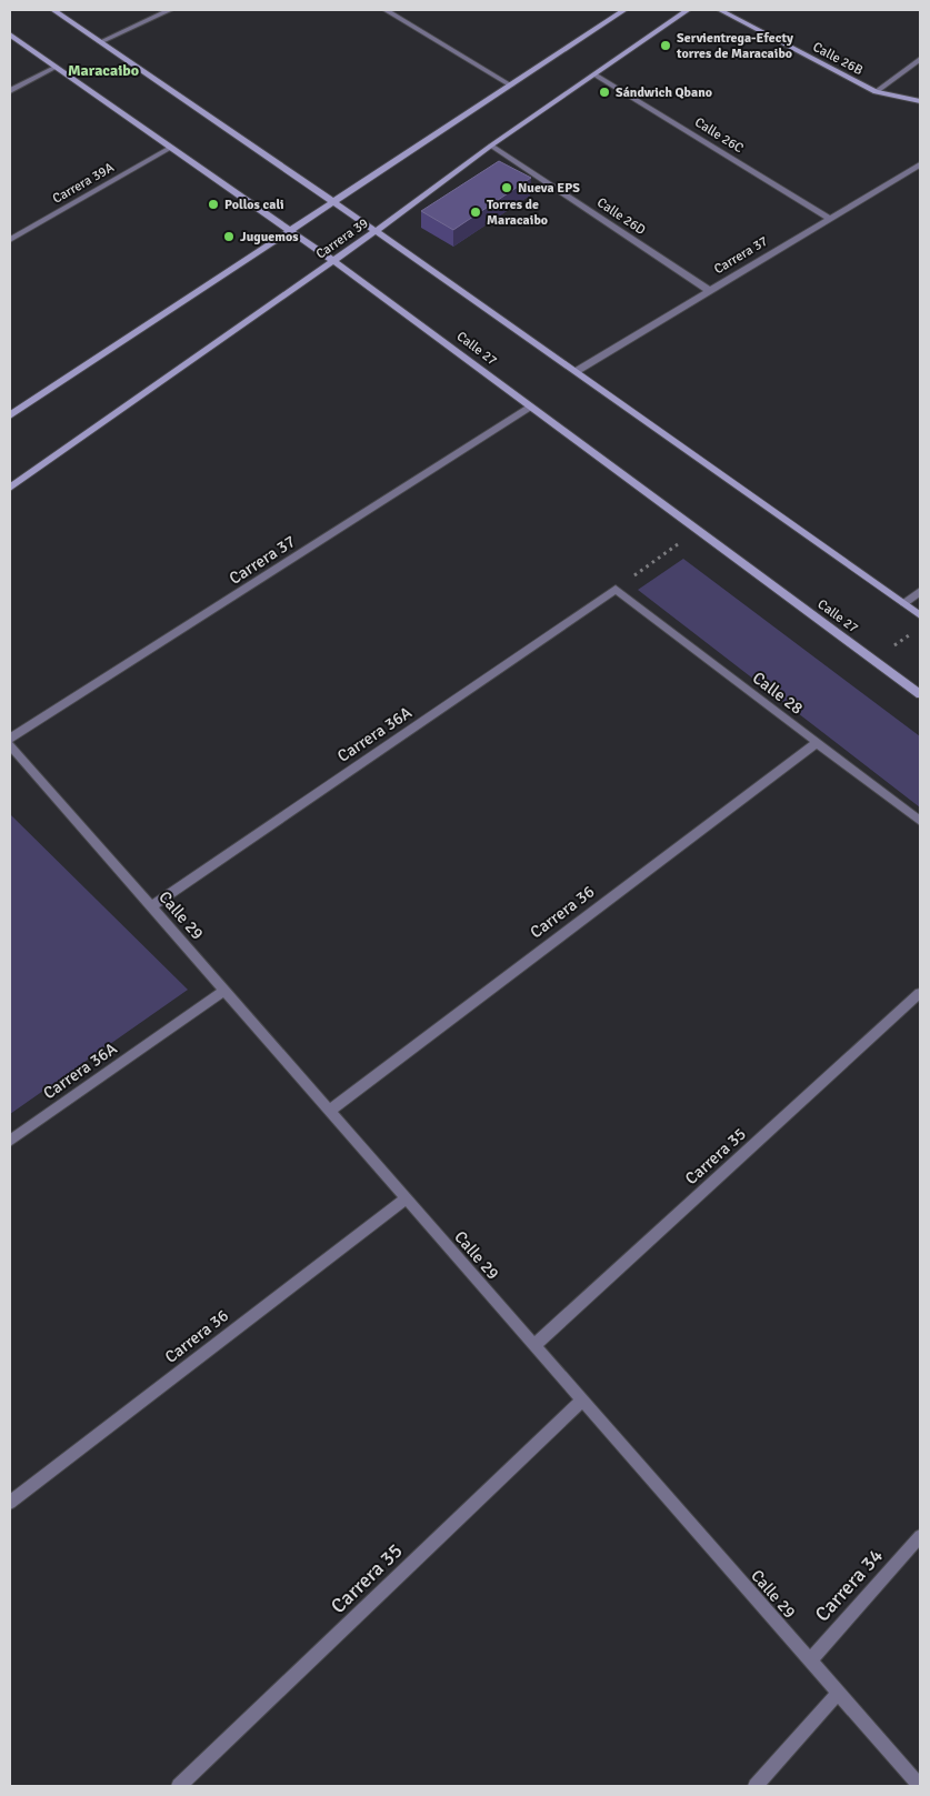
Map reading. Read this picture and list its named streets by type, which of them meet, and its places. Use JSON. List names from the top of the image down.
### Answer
{
  "streets": {
    "main road": ["Calle 26B", "Carrera 39", "Calle 27"],
    "street": [
      "Calle 26C",
      "Carrera 39A",
      "Calle 26D",
      "Carrera 37",
      "Calle 28",
      "Carrera 36A",
      "Carrera 36",
      "Calle 29",
      "Carrera 35",
      "Carrera 34"
    ]
  },
  "crossings": [
    ["Calle 26C", "Carrera 39"],
    ["Calle 26C", "Carrera 37"],
    ["Carrera 39A", "Calle 27"],
    ["Calle 26D", "Carrera 39"],
    ["Calle 26D", "Carrera 37"],
    ["Carrera 39", "Calle 27"],
    ["Carrera 37", "Calle 27"],
    ["Calle 28", "Carrera 36A"],
    ["Calle 28", "Carrera 36"],
    ["Carrera 36A", "Calle 29"],
    ["Carrera 36", "Calle 29"],
    ["Calle 29", "Carrera 35"],
    ["Calle 29", "Carrera 34"]
  ],
  "districts": ["Maracaibo"],
  "places": [
    "Servientrega-Efecty torres de Maracaibo",
    "Sándwich Qbano",
    "Nueva EPS",
    "Pollos cali",
    "Torres de Maracaibo",
    "Juguemos"
  ]
}
